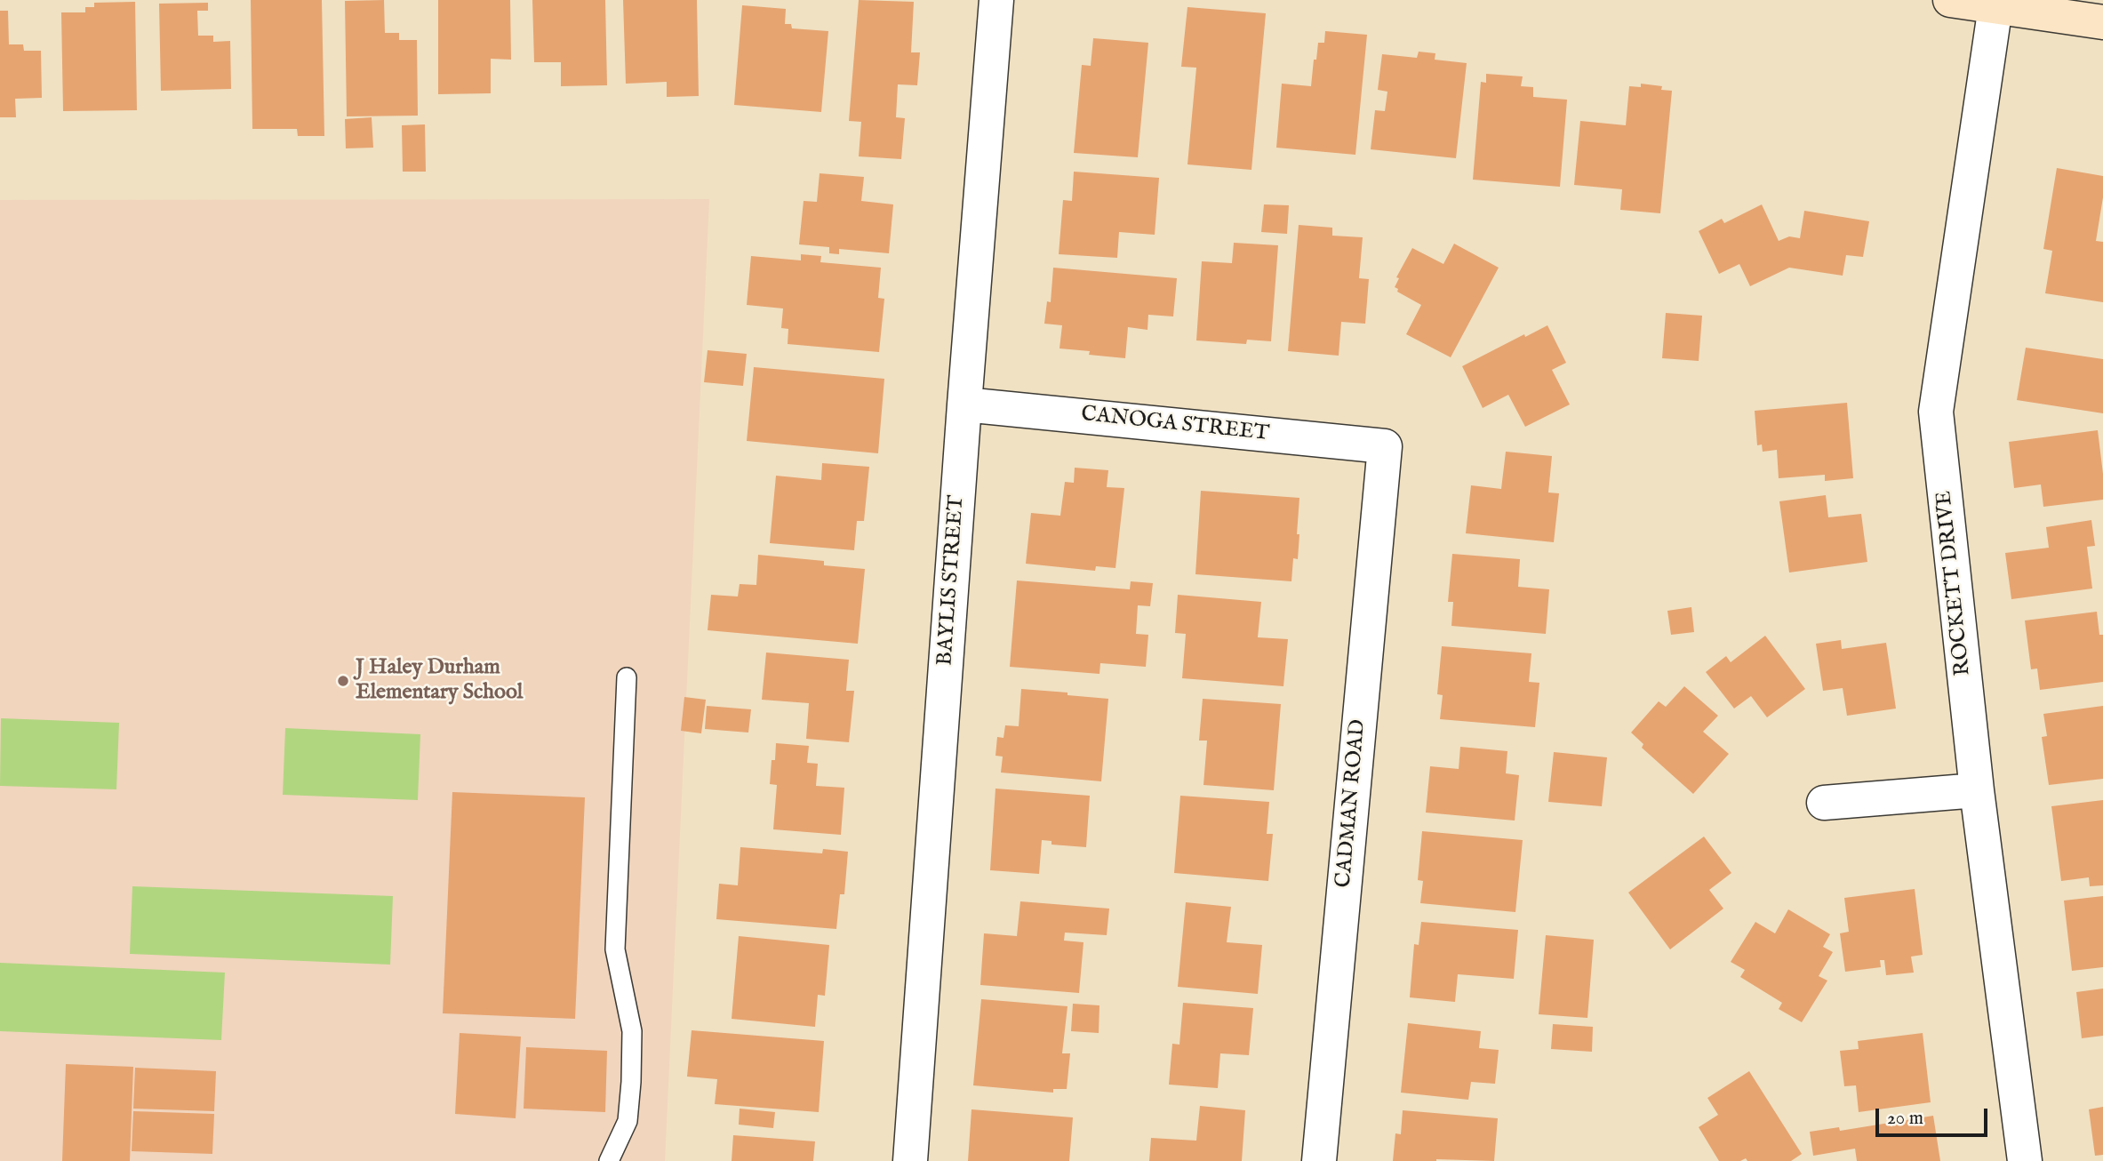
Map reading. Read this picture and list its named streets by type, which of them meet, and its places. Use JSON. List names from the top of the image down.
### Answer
{
  "streets": {
    "street": [
      "CANOGA STREET",
      "BAYLIS STREET",
      "ROCKETT DRIVE",
      "CADMAN ROAD"
    ]
  },
  "crossings": [
    ["CANOGA STREET", "BAYLIS STREET"],
    ["CANOGA STREET", "CADMAN ROAD"]
  ],
  "places": ["J Haley Durham Elementary School"],
  "scale_bar": "20 m"
}
